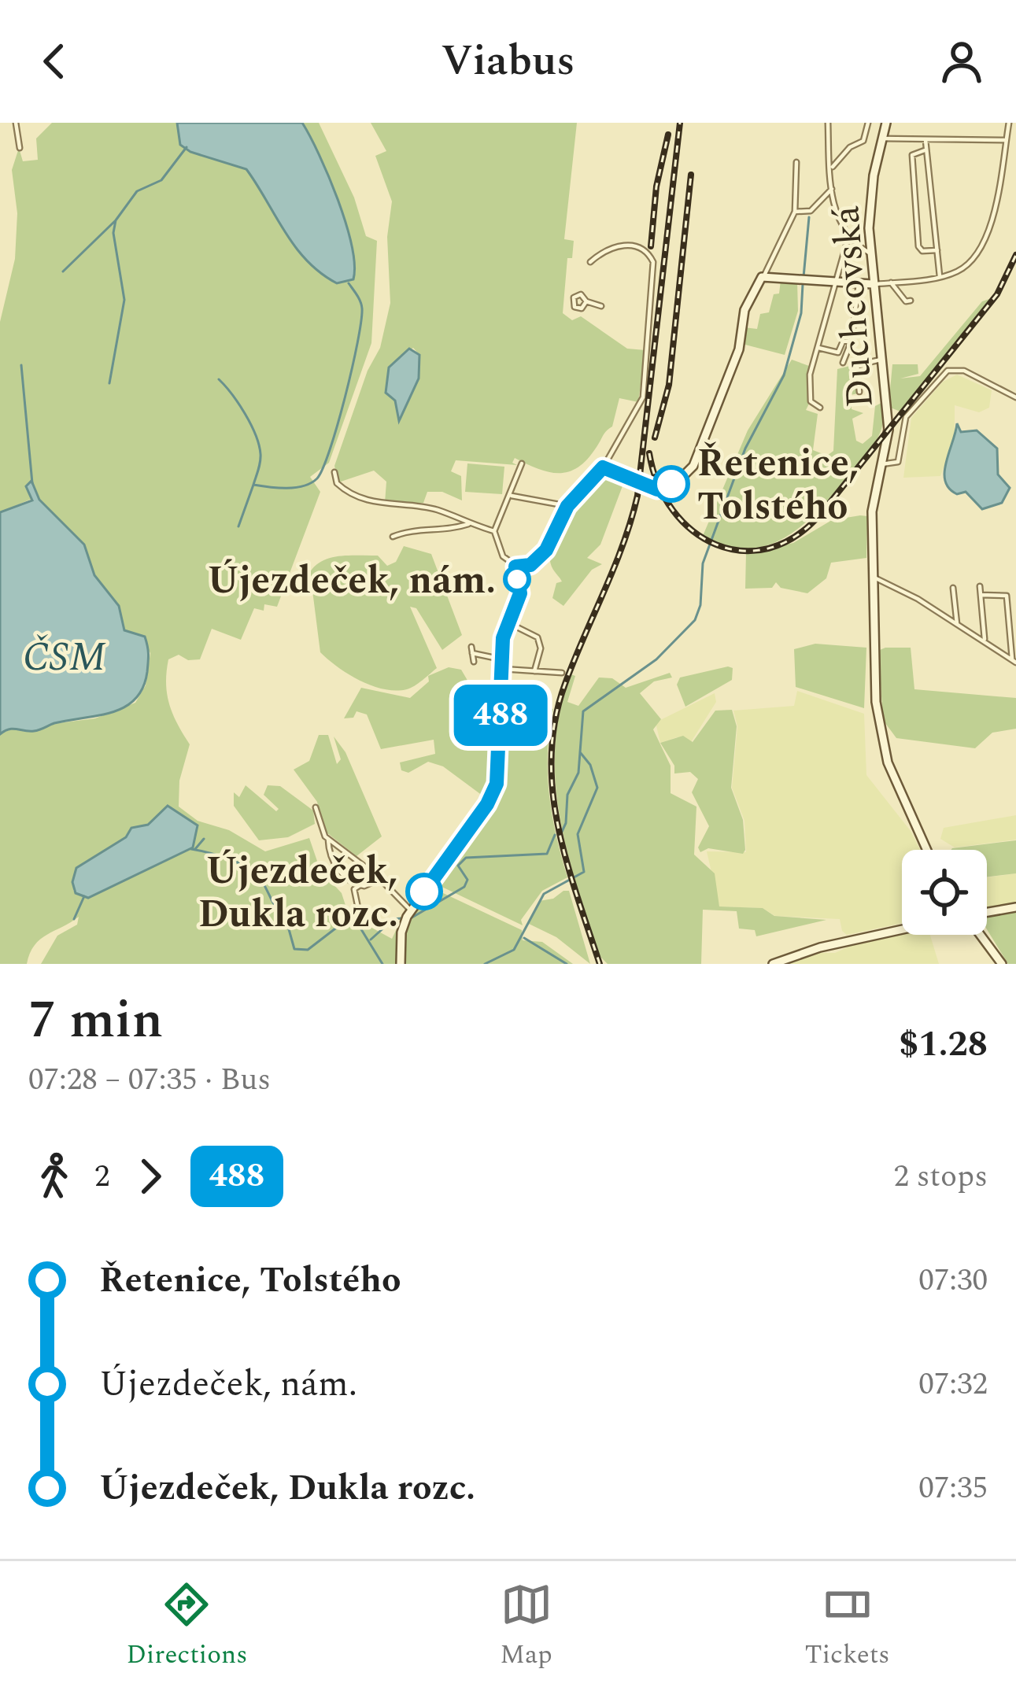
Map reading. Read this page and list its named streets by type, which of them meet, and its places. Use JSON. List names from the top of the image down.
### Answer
{
  "streets": {
    "street": ["Duchcovská"]
  },
  "water": ["ČSM"],
  "places": ["Řetenice, Tolstého", "Újezdeček, nám.", "Újezdeček, Dukla rozc."],
  "lines": ["bus line 488"],
  "page": {
    "header": "Viabus",
    "on_map": "488",
    "heading": ["7 min", "07:28 – 07:35 · Bus", "$1.28"],
    "legs": ["2", "488", "2 stops"],
    "list": [
      {
        "name": "Řetenice, Tolstého",
        "value": "07:30"
      },
      {
        "name": "Újezdeček, nám.",
        "value": "07:32"
      },
      {
        "name": "Újezdeček, Dukla rozc.",
        "value": "07:35"
      }
    ],
    "tabs": ["Directions", "Map", "Tickets"]
  }
}
